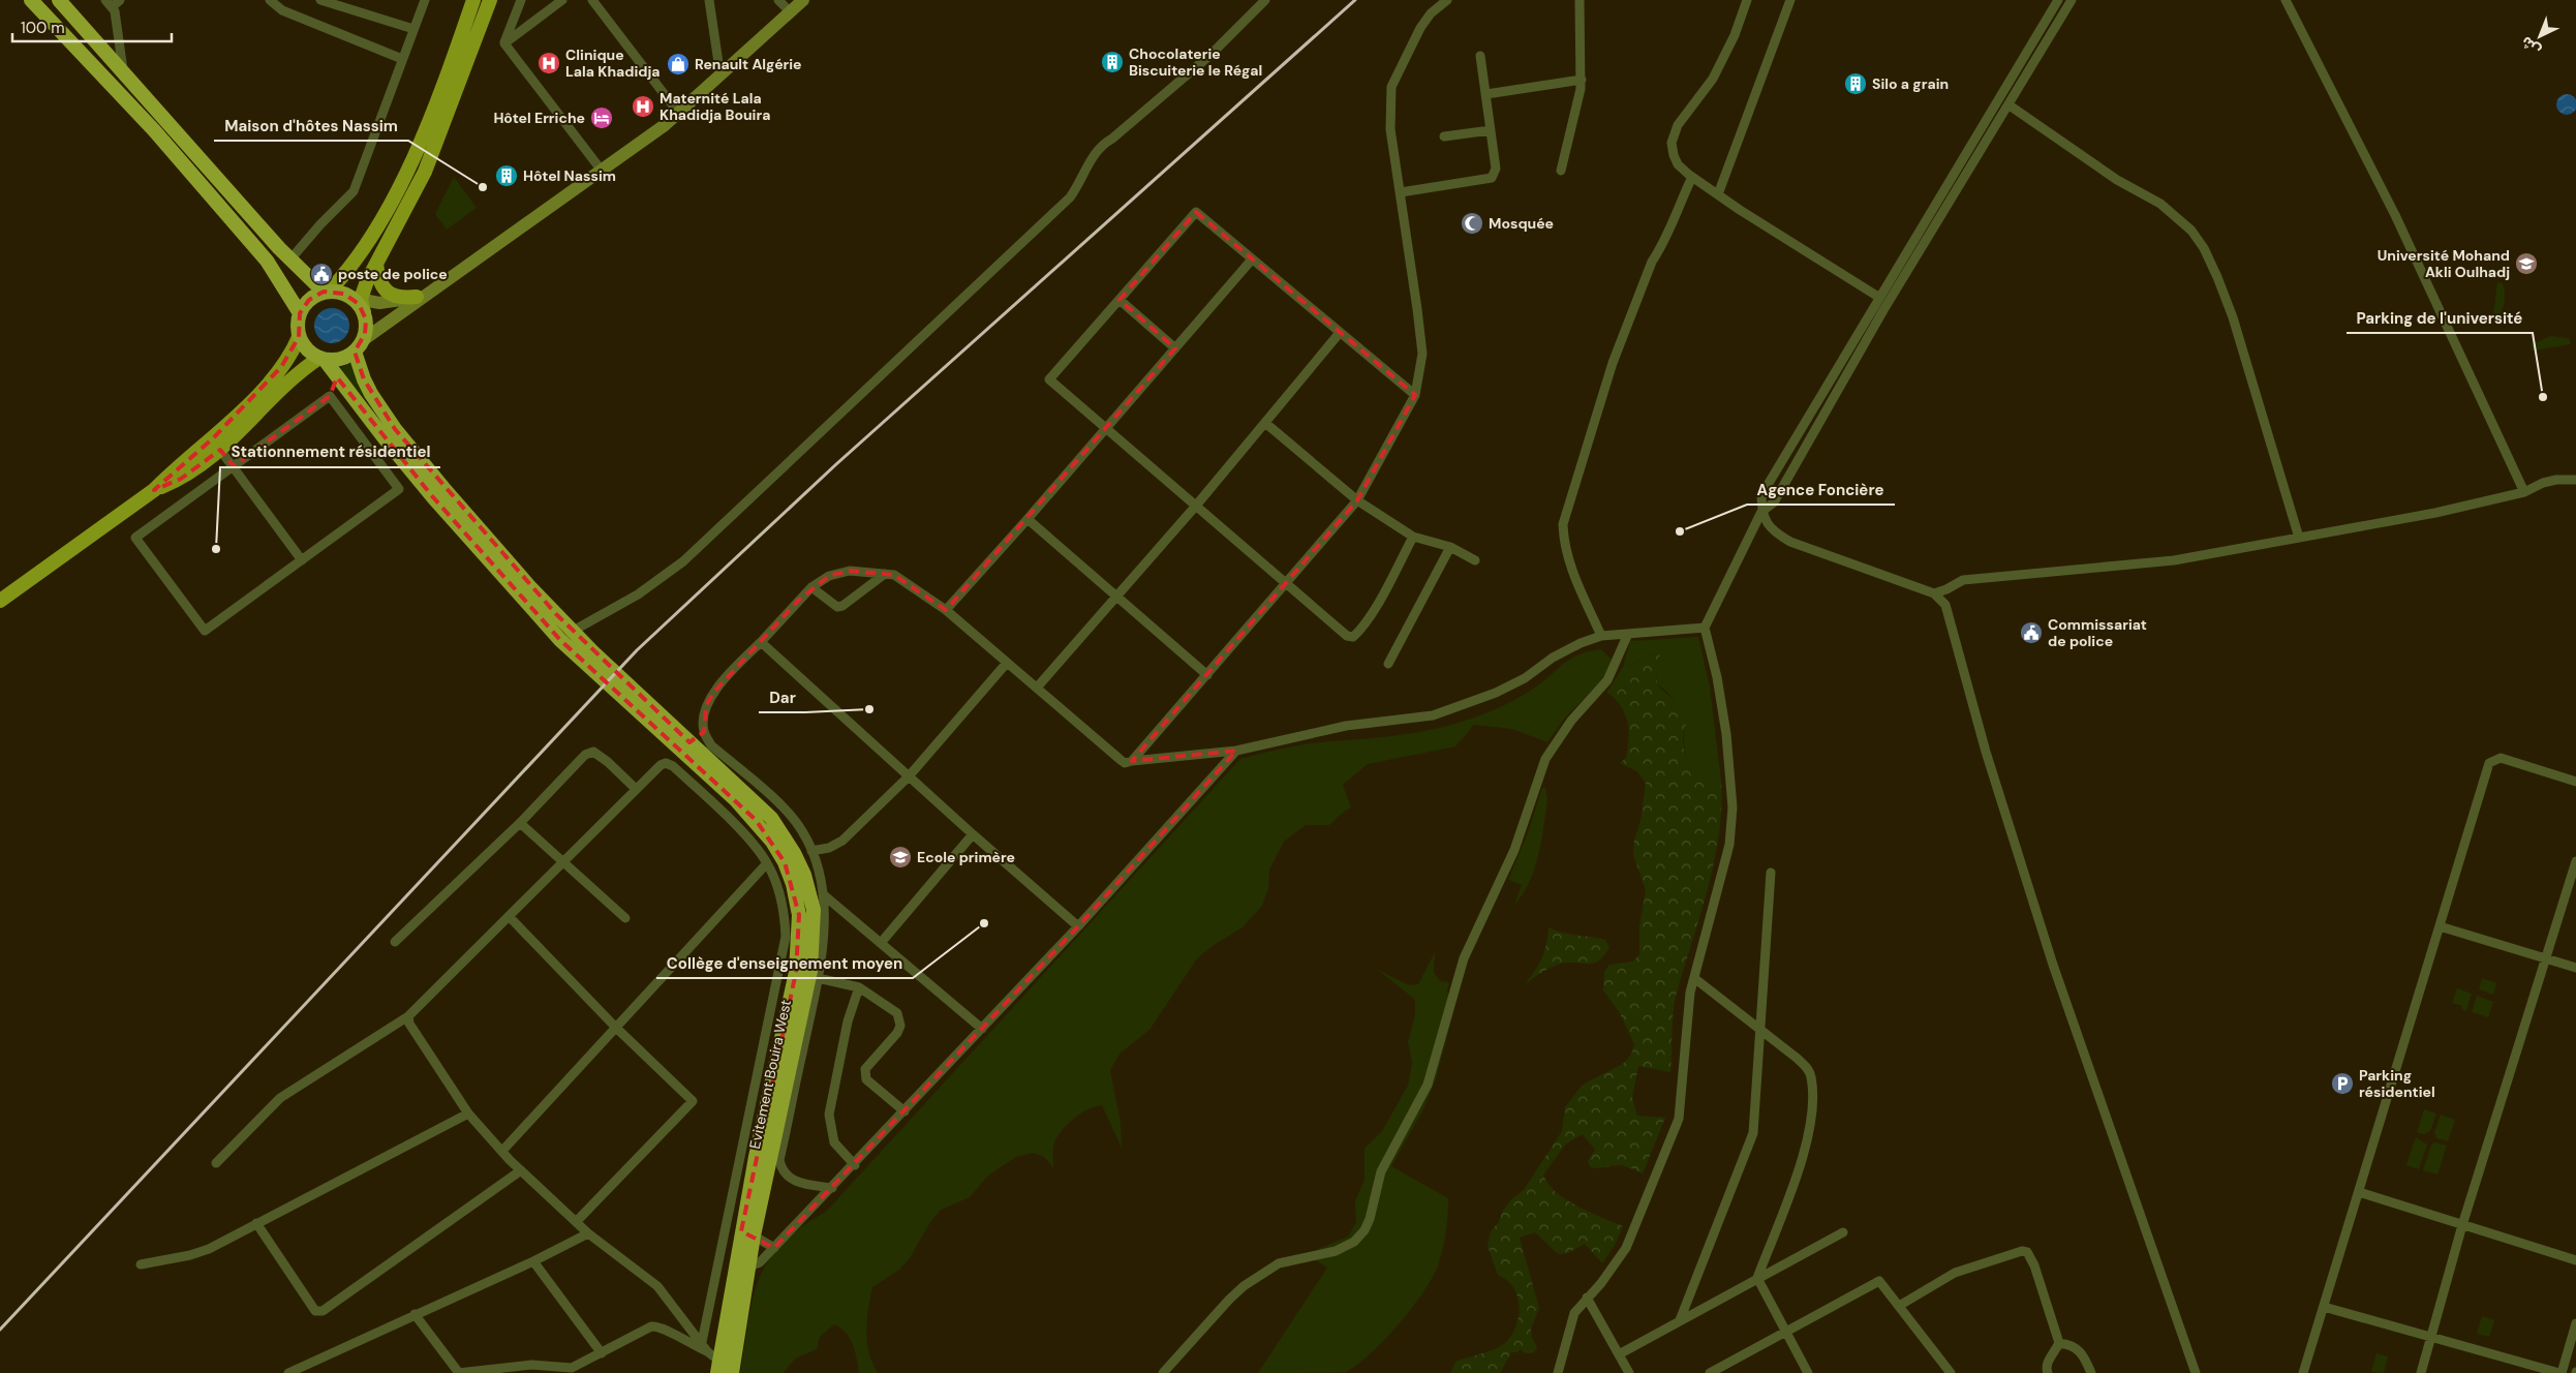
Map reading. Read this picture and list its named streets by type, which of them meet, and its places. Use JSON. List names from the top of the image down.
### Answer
{
  "streets": {
    "highway": ["Evitement Bouira West"]
  },
  "places": {
    "building": ["Chocolaterie Biscuiterie le Régal", "Silo a grain", "Hôtel Nassim"],
    "hospital": ["Clinique Lala Khadidja", "Maternité Lala Khadidja Bouira"],
    "shop": ["Renault Algérie"],
    "hotel": ["Hôtel Erriche"],
    "other": [
      "Maison d'hôtes Nassim",
      "Parking de l'université",
      "Agence Foncière",
      "Stationnement résidentiel",
      "Dar",
      "Collège d'enseignement moyen"
    ],
    "mosque": ["Mosquée"],
    "school or university": ["Université Mohand Akli Oulhadj", "Ecole primère"],
    "public building": ["poste de police", "Commissariat de police"],
    "parking": ["Parking résidentiel"]
  },
  "scale_bar": "100 m",
  "north": "bottom left"
}
